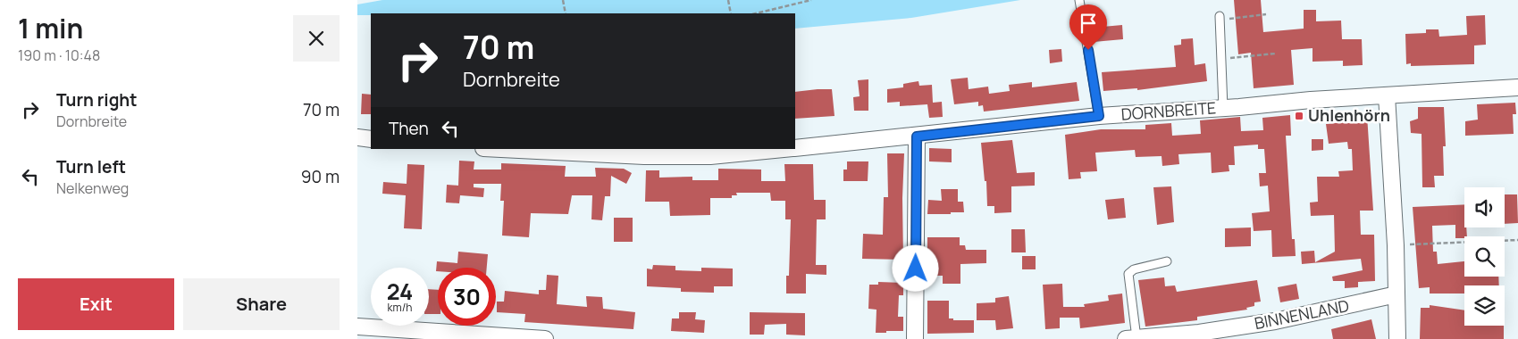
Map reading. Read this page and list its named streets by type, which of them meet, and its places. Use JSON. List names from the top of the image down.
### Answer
{
  "streets": {
    "street": ["DORNBREITE", "BINNENLAND"]
  },
  "places": {
    "transit": ["Uhlenhörn"]
  },
  "page": {
    "heading": ["1 min", "190 m · 10:48"],
    "turn": ["70 m", "Dornbreite"],
    "list": [
      {
        "name": "Turn right",
        "note": "Dornbreite",
        "value": "70 m"
      },
      {
        "name": "Turn left",
        "note": "Nelkenweg",
        "value": "90 m"
      }
    ],
    "then": "Then",
    "speed": "24 km/h",
    "limit": "30",
    "buttons": ["Exit", "Share"]
  }
}
